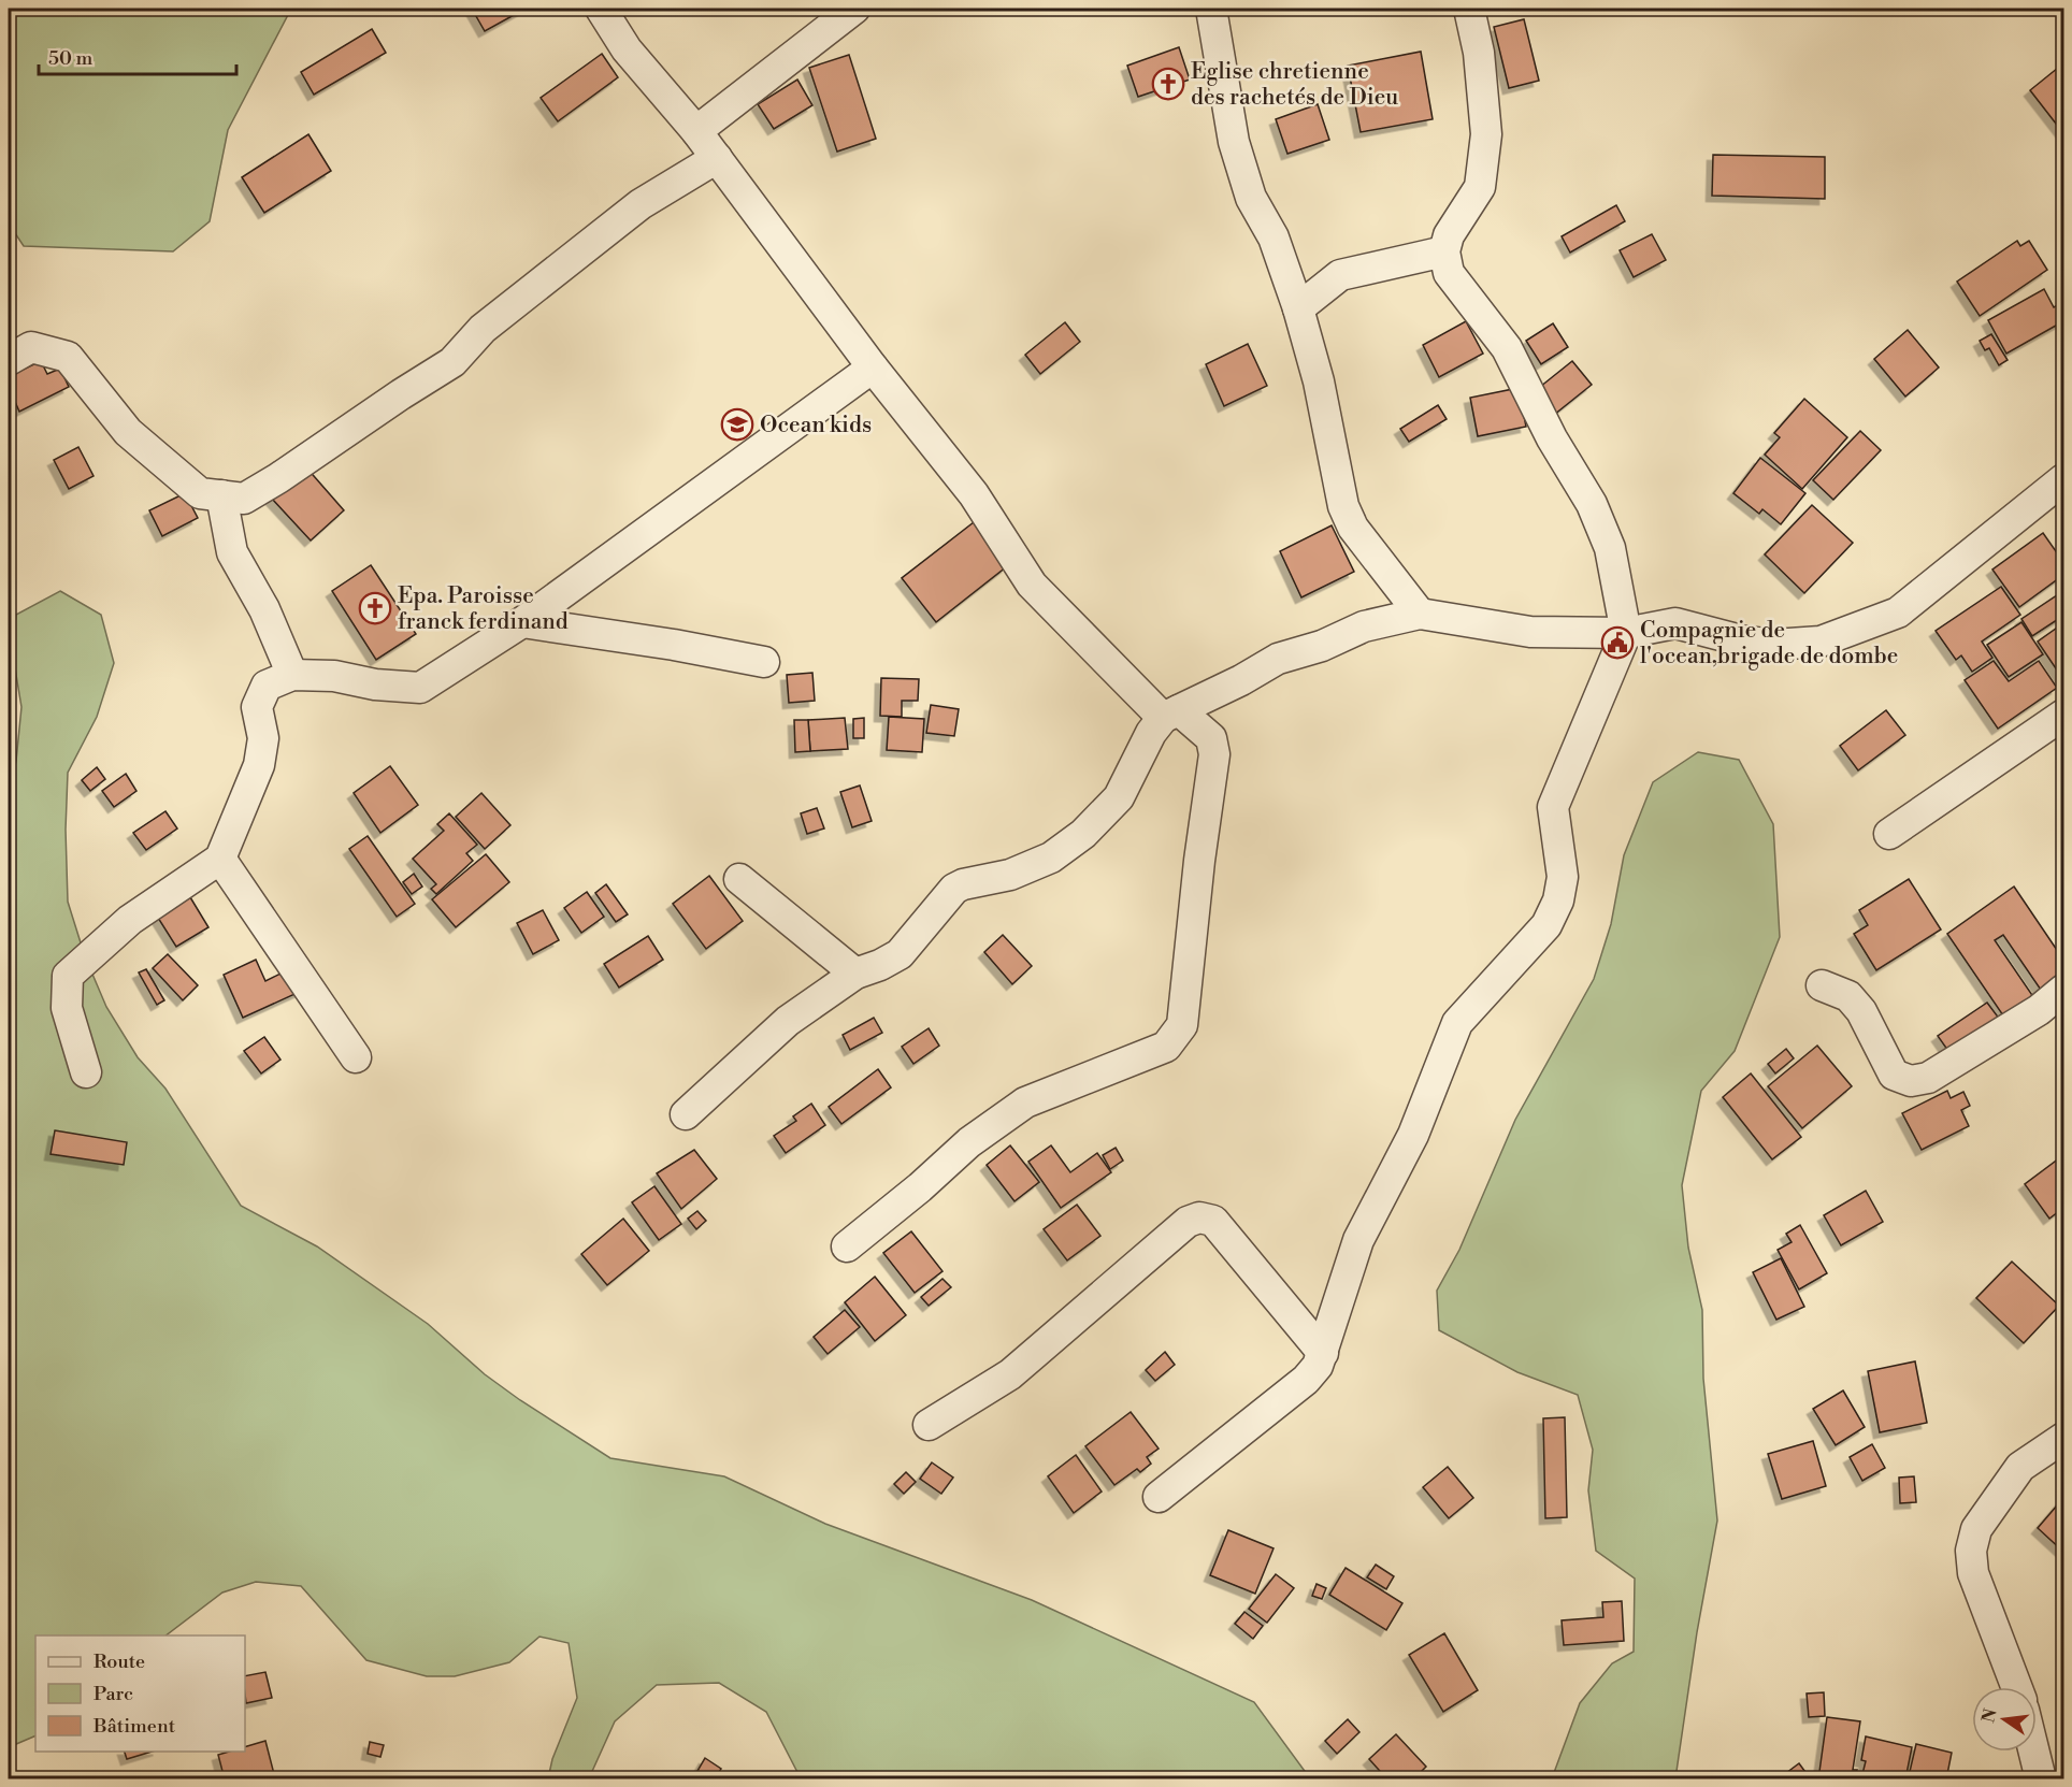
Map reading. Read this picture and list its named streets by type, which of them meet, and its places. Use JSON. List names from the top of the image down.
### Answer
{
  "places": {
    "church": ["Eglise chretienne des rachetés de Dieu", "Epa. Paroisse franck ferdinand"],
    "school or university": ["Ocean kids"],
    "public building": ["Compagnie de l'ocean,brigade de dombe"]
  },
  "legend": ["Route", "Parc", "Bâtiment"],
  "scale_bar": "50 m",
  "north": "left"
}
